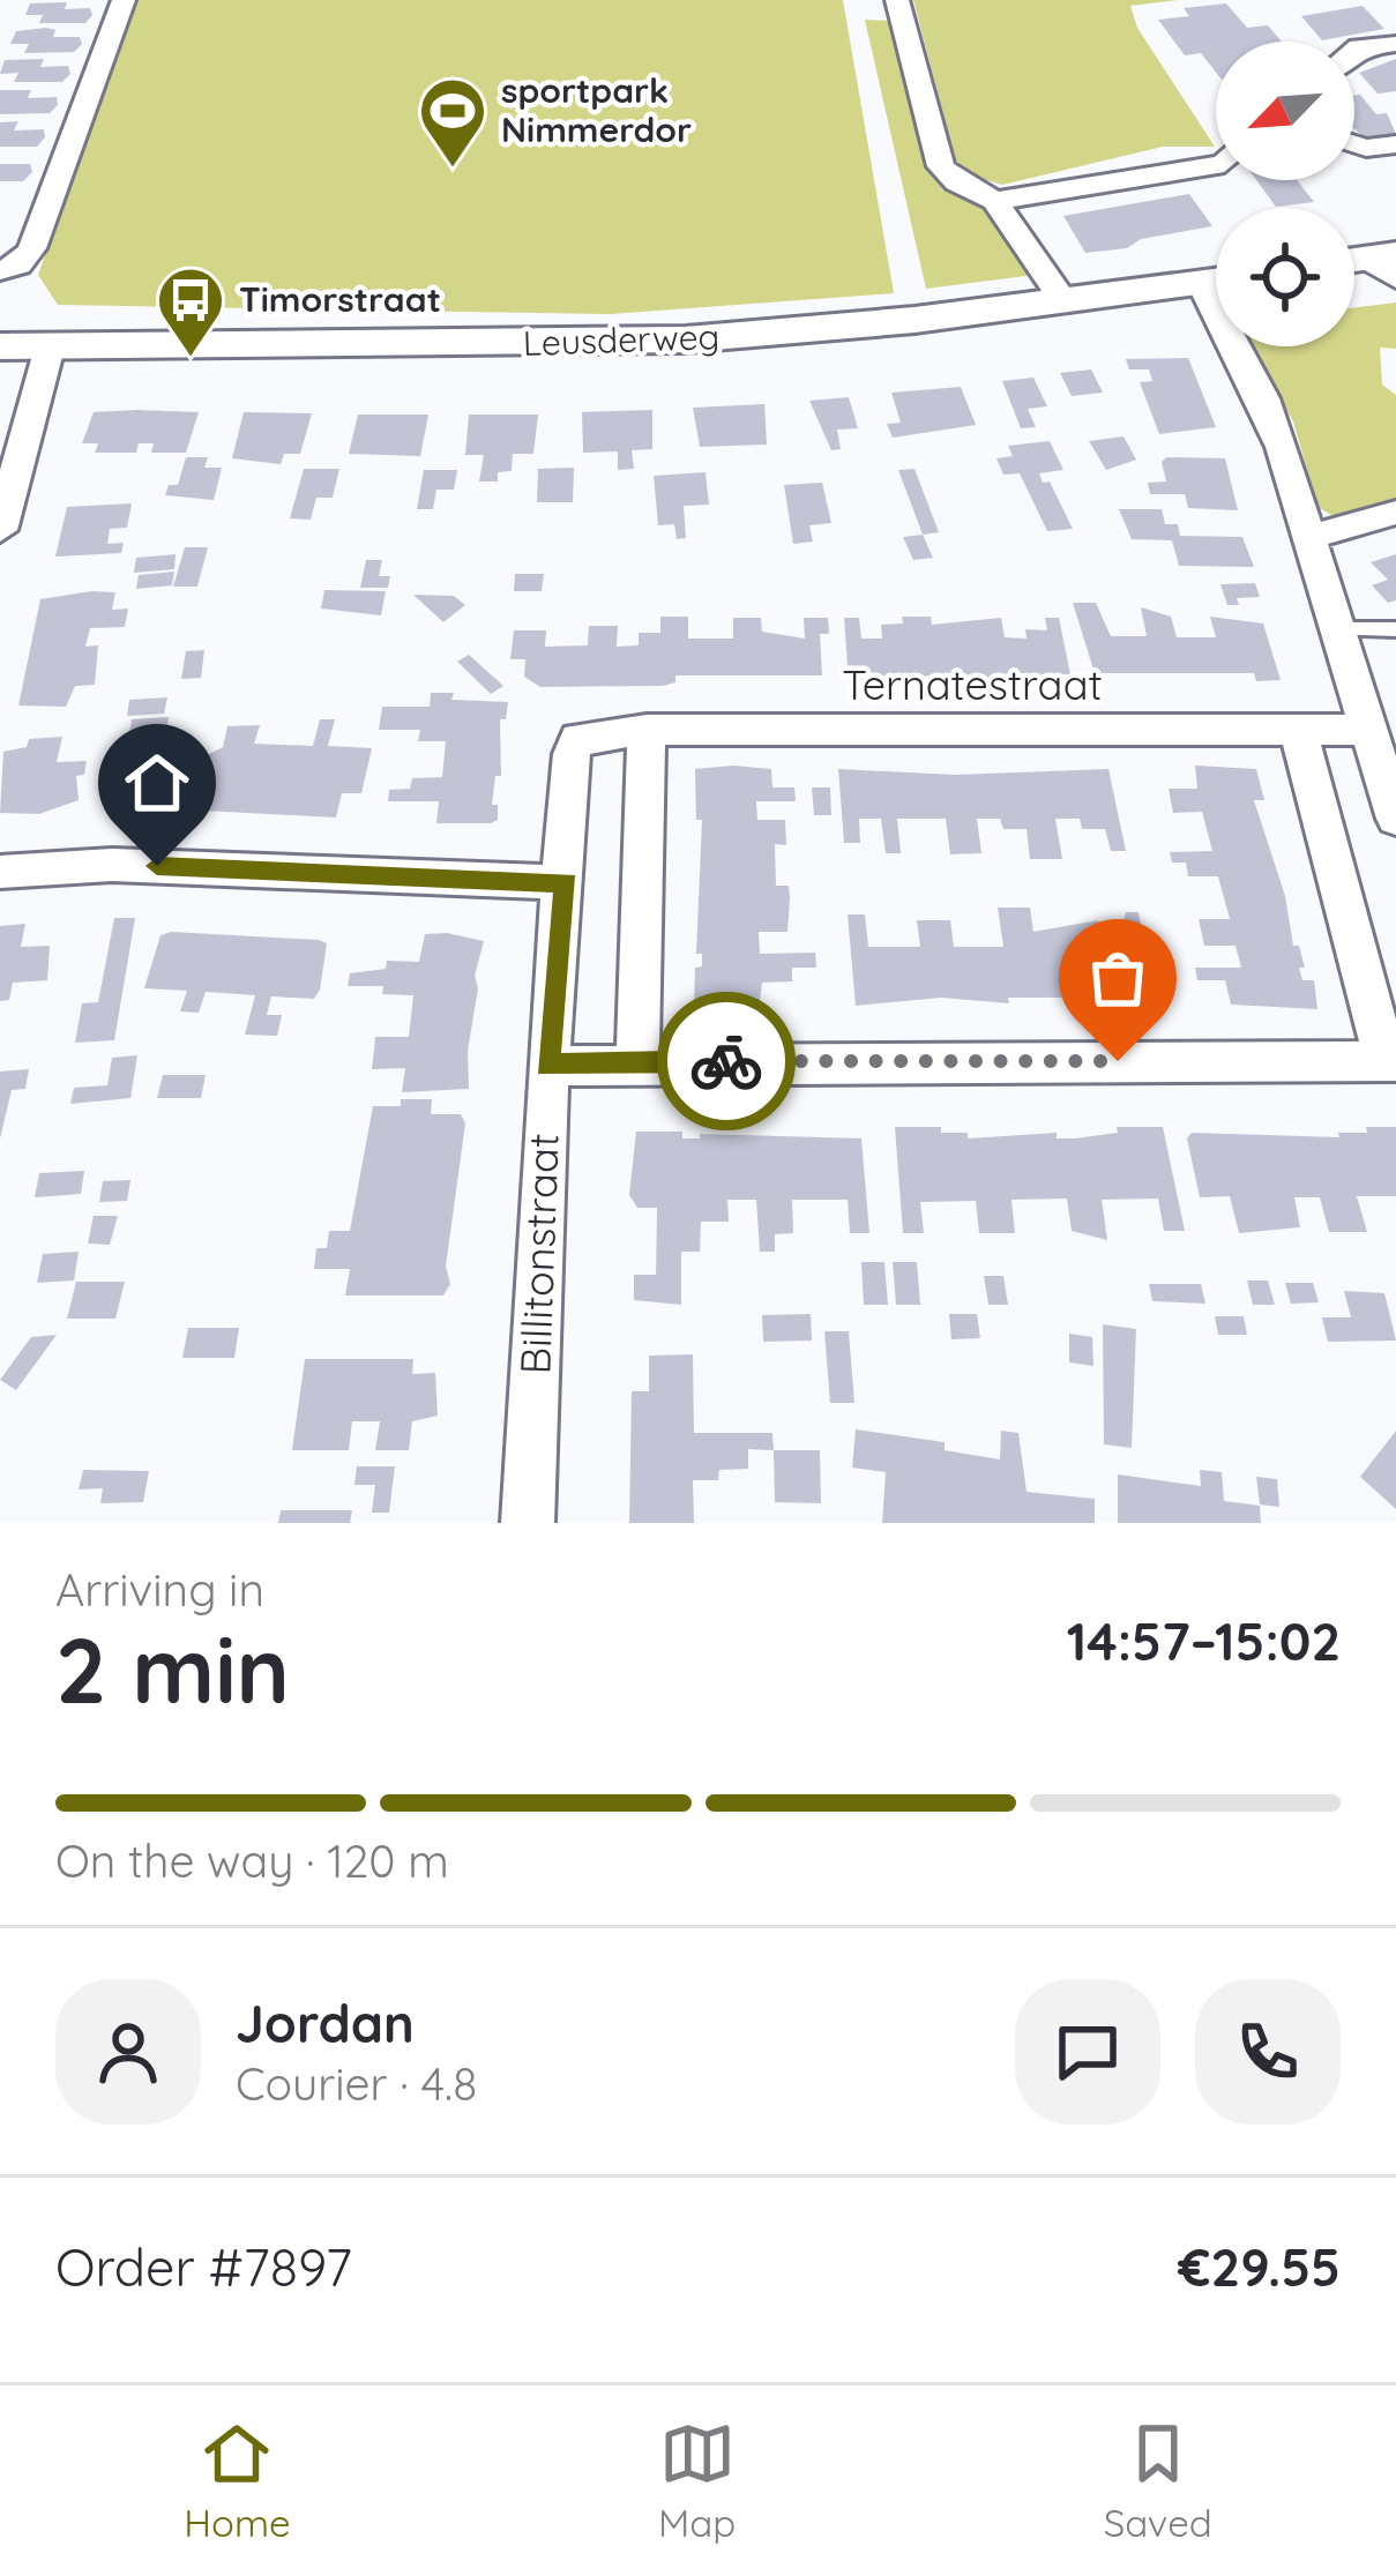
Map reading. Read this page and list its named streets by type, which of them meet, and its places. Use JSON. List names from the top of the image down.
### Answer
{
  "streets": {
    "street": ["Leusderweg", "Ternatestraat", "Billitonstraat"]
  },
  "crossings": [
    ["Ternatestraat", "Billitonstraat"]
  ],
  "places": {
    "sports": ["sportpark Nimmerdor"],
    "bus stop": ["Timorstraat"]
  },
  "north": "bottom left",
  "page": {
    "heading": ["2 min", "Arriving in", "14:57–15:02"],
    "panel": [
      "Jordan",
      "Courier · 4.8",
      "Order #7897",
      "€29.55"
    ],
    "bar": "On the way · 120 m",
    "tabs": ["Home", "Map", "Saved"]
  }
}
